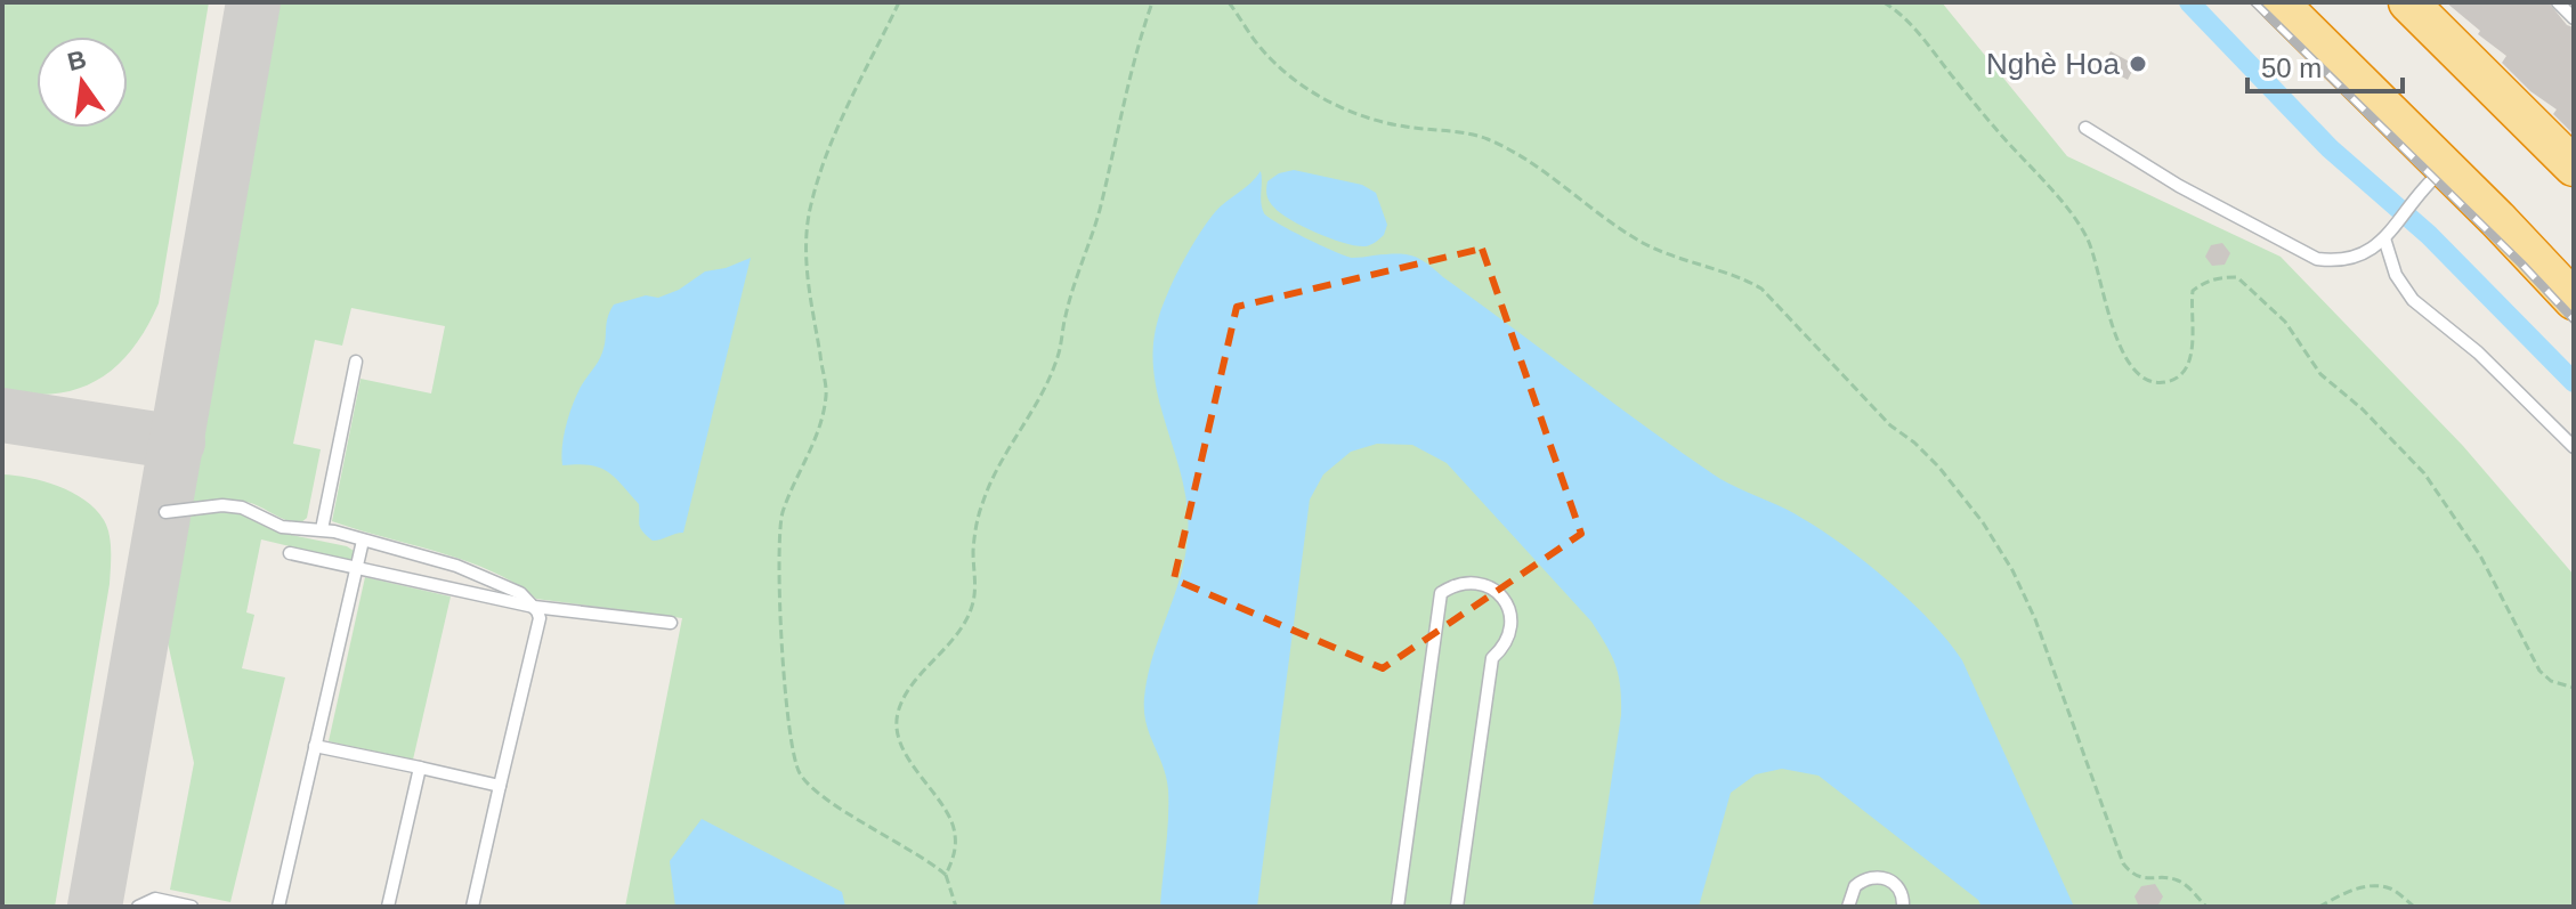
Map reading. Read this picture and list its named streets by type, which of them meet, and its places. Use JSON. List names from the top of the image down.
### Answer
{
  "places": ["Nghè Hoa"],
  "scale_bar": "50 m",
  "north": "top"
}
